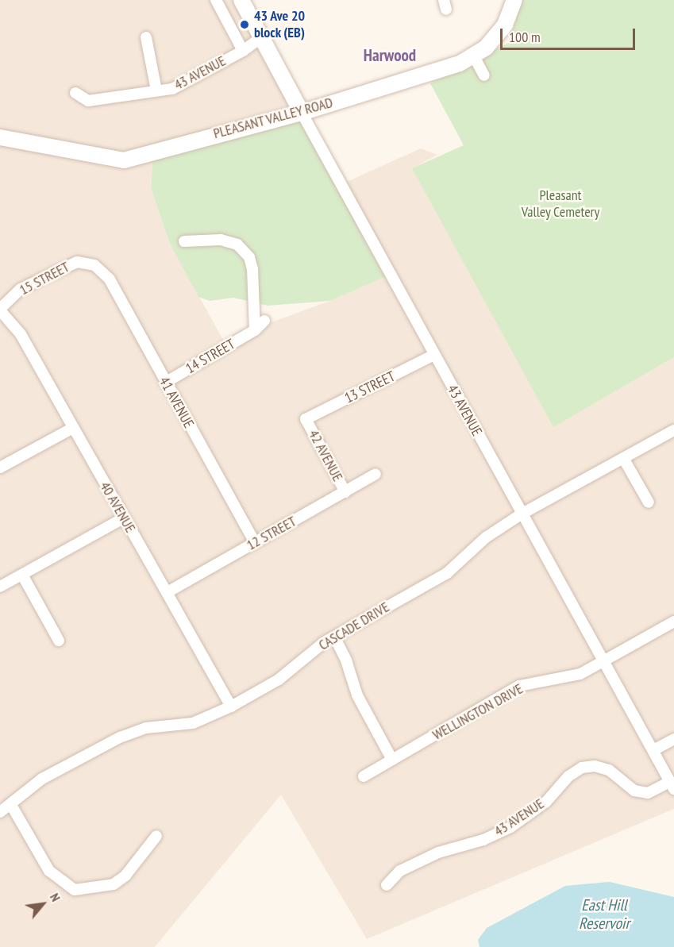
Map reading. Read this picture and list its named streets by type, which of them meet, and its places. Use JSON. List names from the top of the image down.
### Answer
{
  "streets": {
    "street": [
      "43 AVENUE",
      "PLEASANT VALLEY ROAD",
      "15 STREET",
      "14 STREET",
      "13 STREET",
      "41 AVENUE",
      "42 AVENUE",
      "40 AVENUE",
      "12 STREET",
      "CASCADE DRIVE",
      "WELLINGTON DRIVE"
    ]
  },
  "crossings": [
    ["43 AVENUE", "PLEASANT VALLEY ROAD"],
    ["43 AVENUE", "13 STREET"],
    ["43 AVENUE", "CASCADE DRIVE"],
    ["43 AVENUE", "WELLINGTON DRIVE"],
    ["15 STREET", "41 AVENUE"],
    ["15 STREET", "40 AVENUE"],
    ["14 STREET", "41 AVENUE"],
    ["13 STREET", "42 AVENUE"],
    ["41 AVENUE", "12 STREET"],
    ["42 AVENUE", "12 STREET"],
    ["40 AVENUE", "12 STREET"],
    ["40 AVENUE", "CASCADE DRIVE"]
  ],
  "districts": ["Harwood"],
  "water": ["East Hill Reservoir"],
  "parks": ["Pleasant Valley Cemetery"],
  "places": ["43 Ave 20 block (EB)"],
  "scale_bar": "100 m",
  "north": "top right"
}
